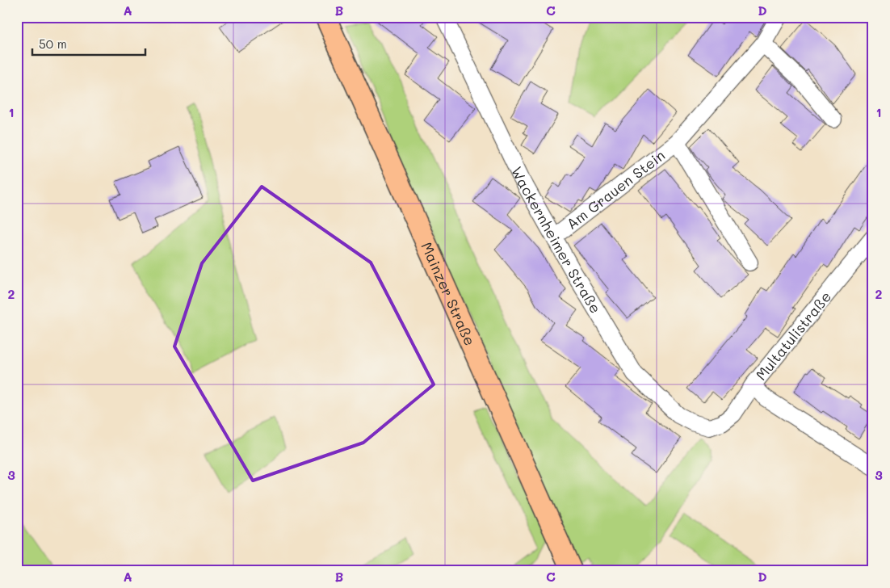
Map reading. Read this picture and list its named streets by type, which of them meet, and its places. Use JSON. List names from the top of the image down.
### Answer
{
  "streets": {
    "main road": ["Mainzer Straße"],
    "street": ["Am Grauen Stein", "Wackernheimer Straße", "Multatulistraße"]
  },
  "crossings": [
    ["Am Grauen Stein", "Wackernheimer Straße"],
    ["Wackernheimer Straße", "Multatulistraße"]
  ],
  "scale_bar": "50 m",
  "grid": {
    "columns": [
      "A",
      "B",
      "C",
      "D"
    ],
    "rows": ["1", "2", "3"]
  }
}
